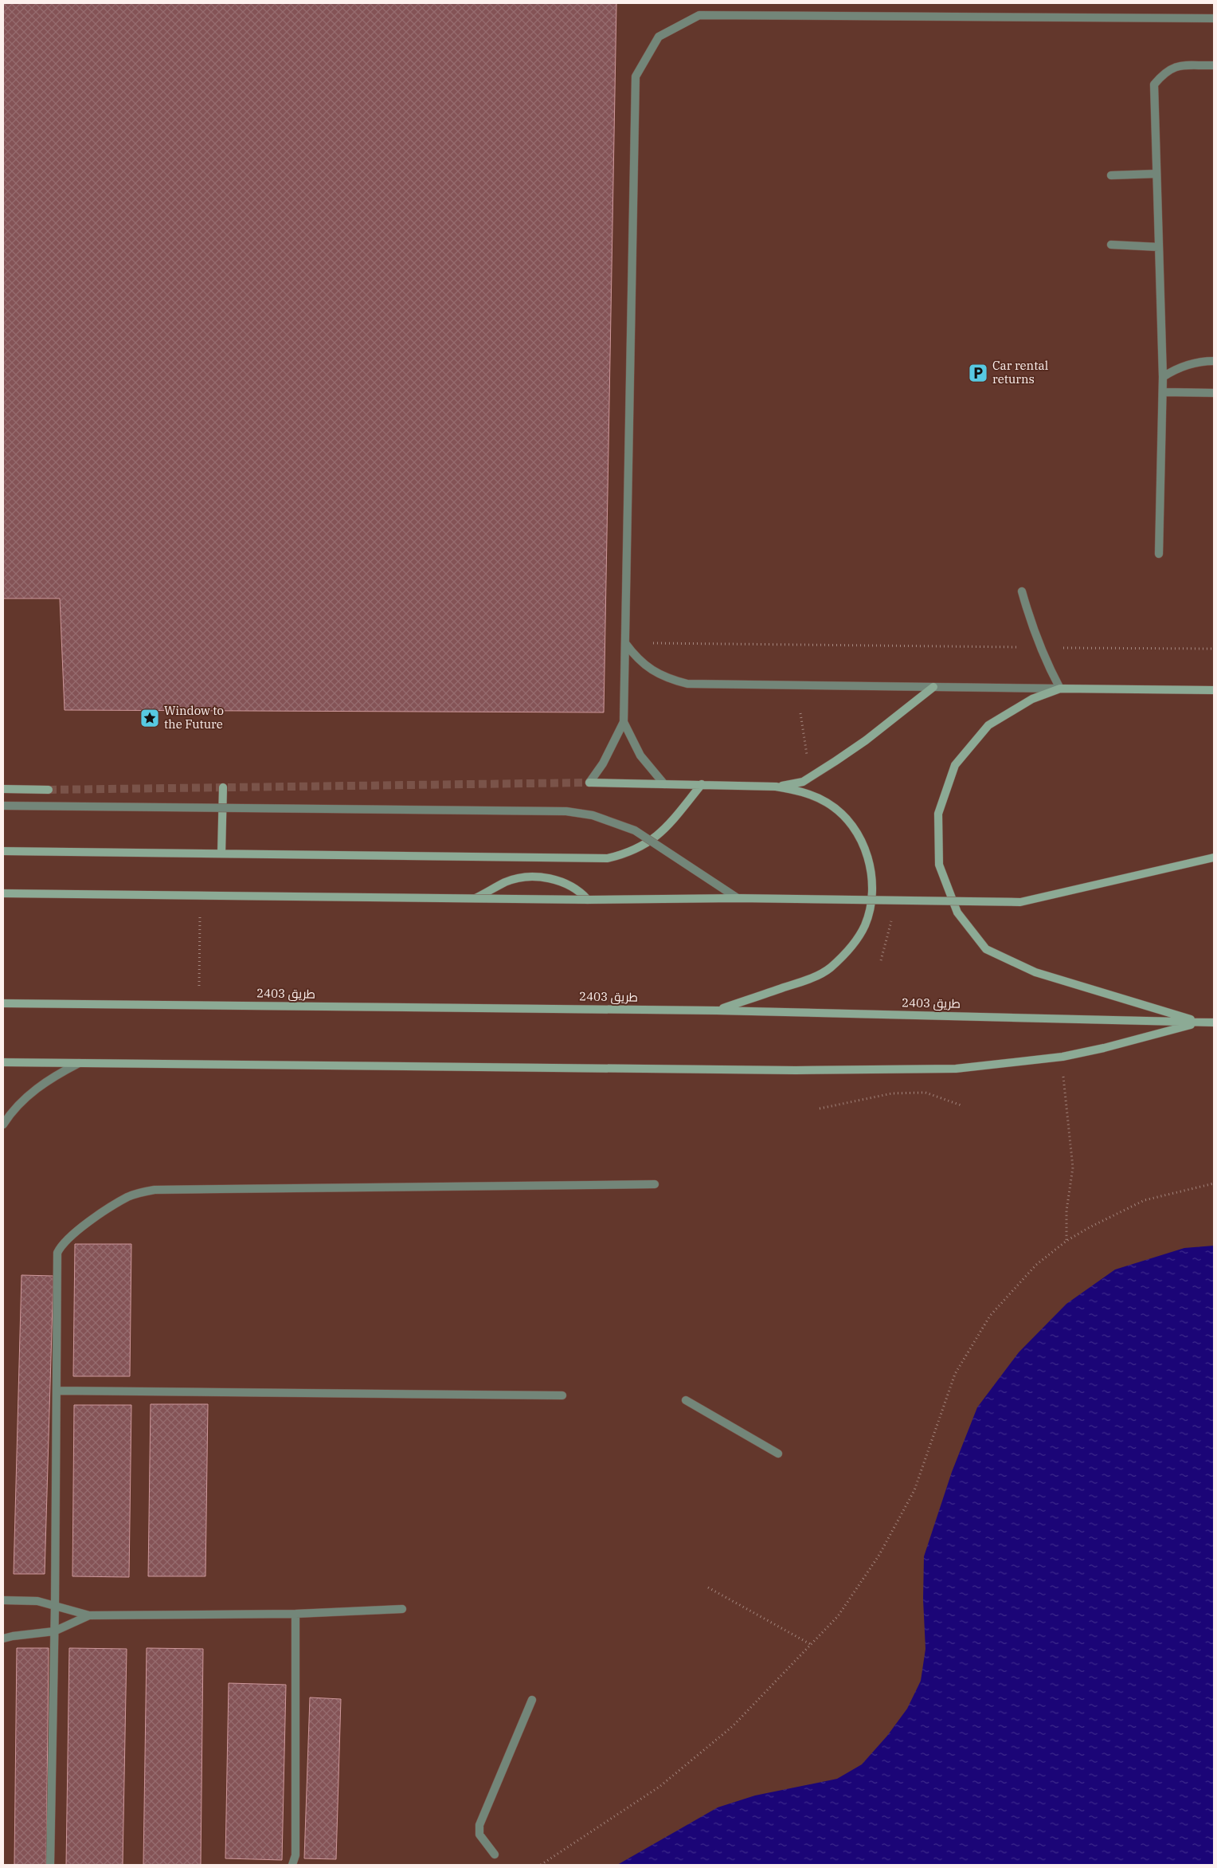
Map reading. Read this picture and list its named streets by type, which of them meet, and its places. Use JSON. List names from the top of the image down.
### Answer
{
  "streets": {
    "main road": ["طريق 2403"]
  },
  "places": {
    "parking": ["Car rental returns"],
    "place": ["Window to the Future"]
  }
}
